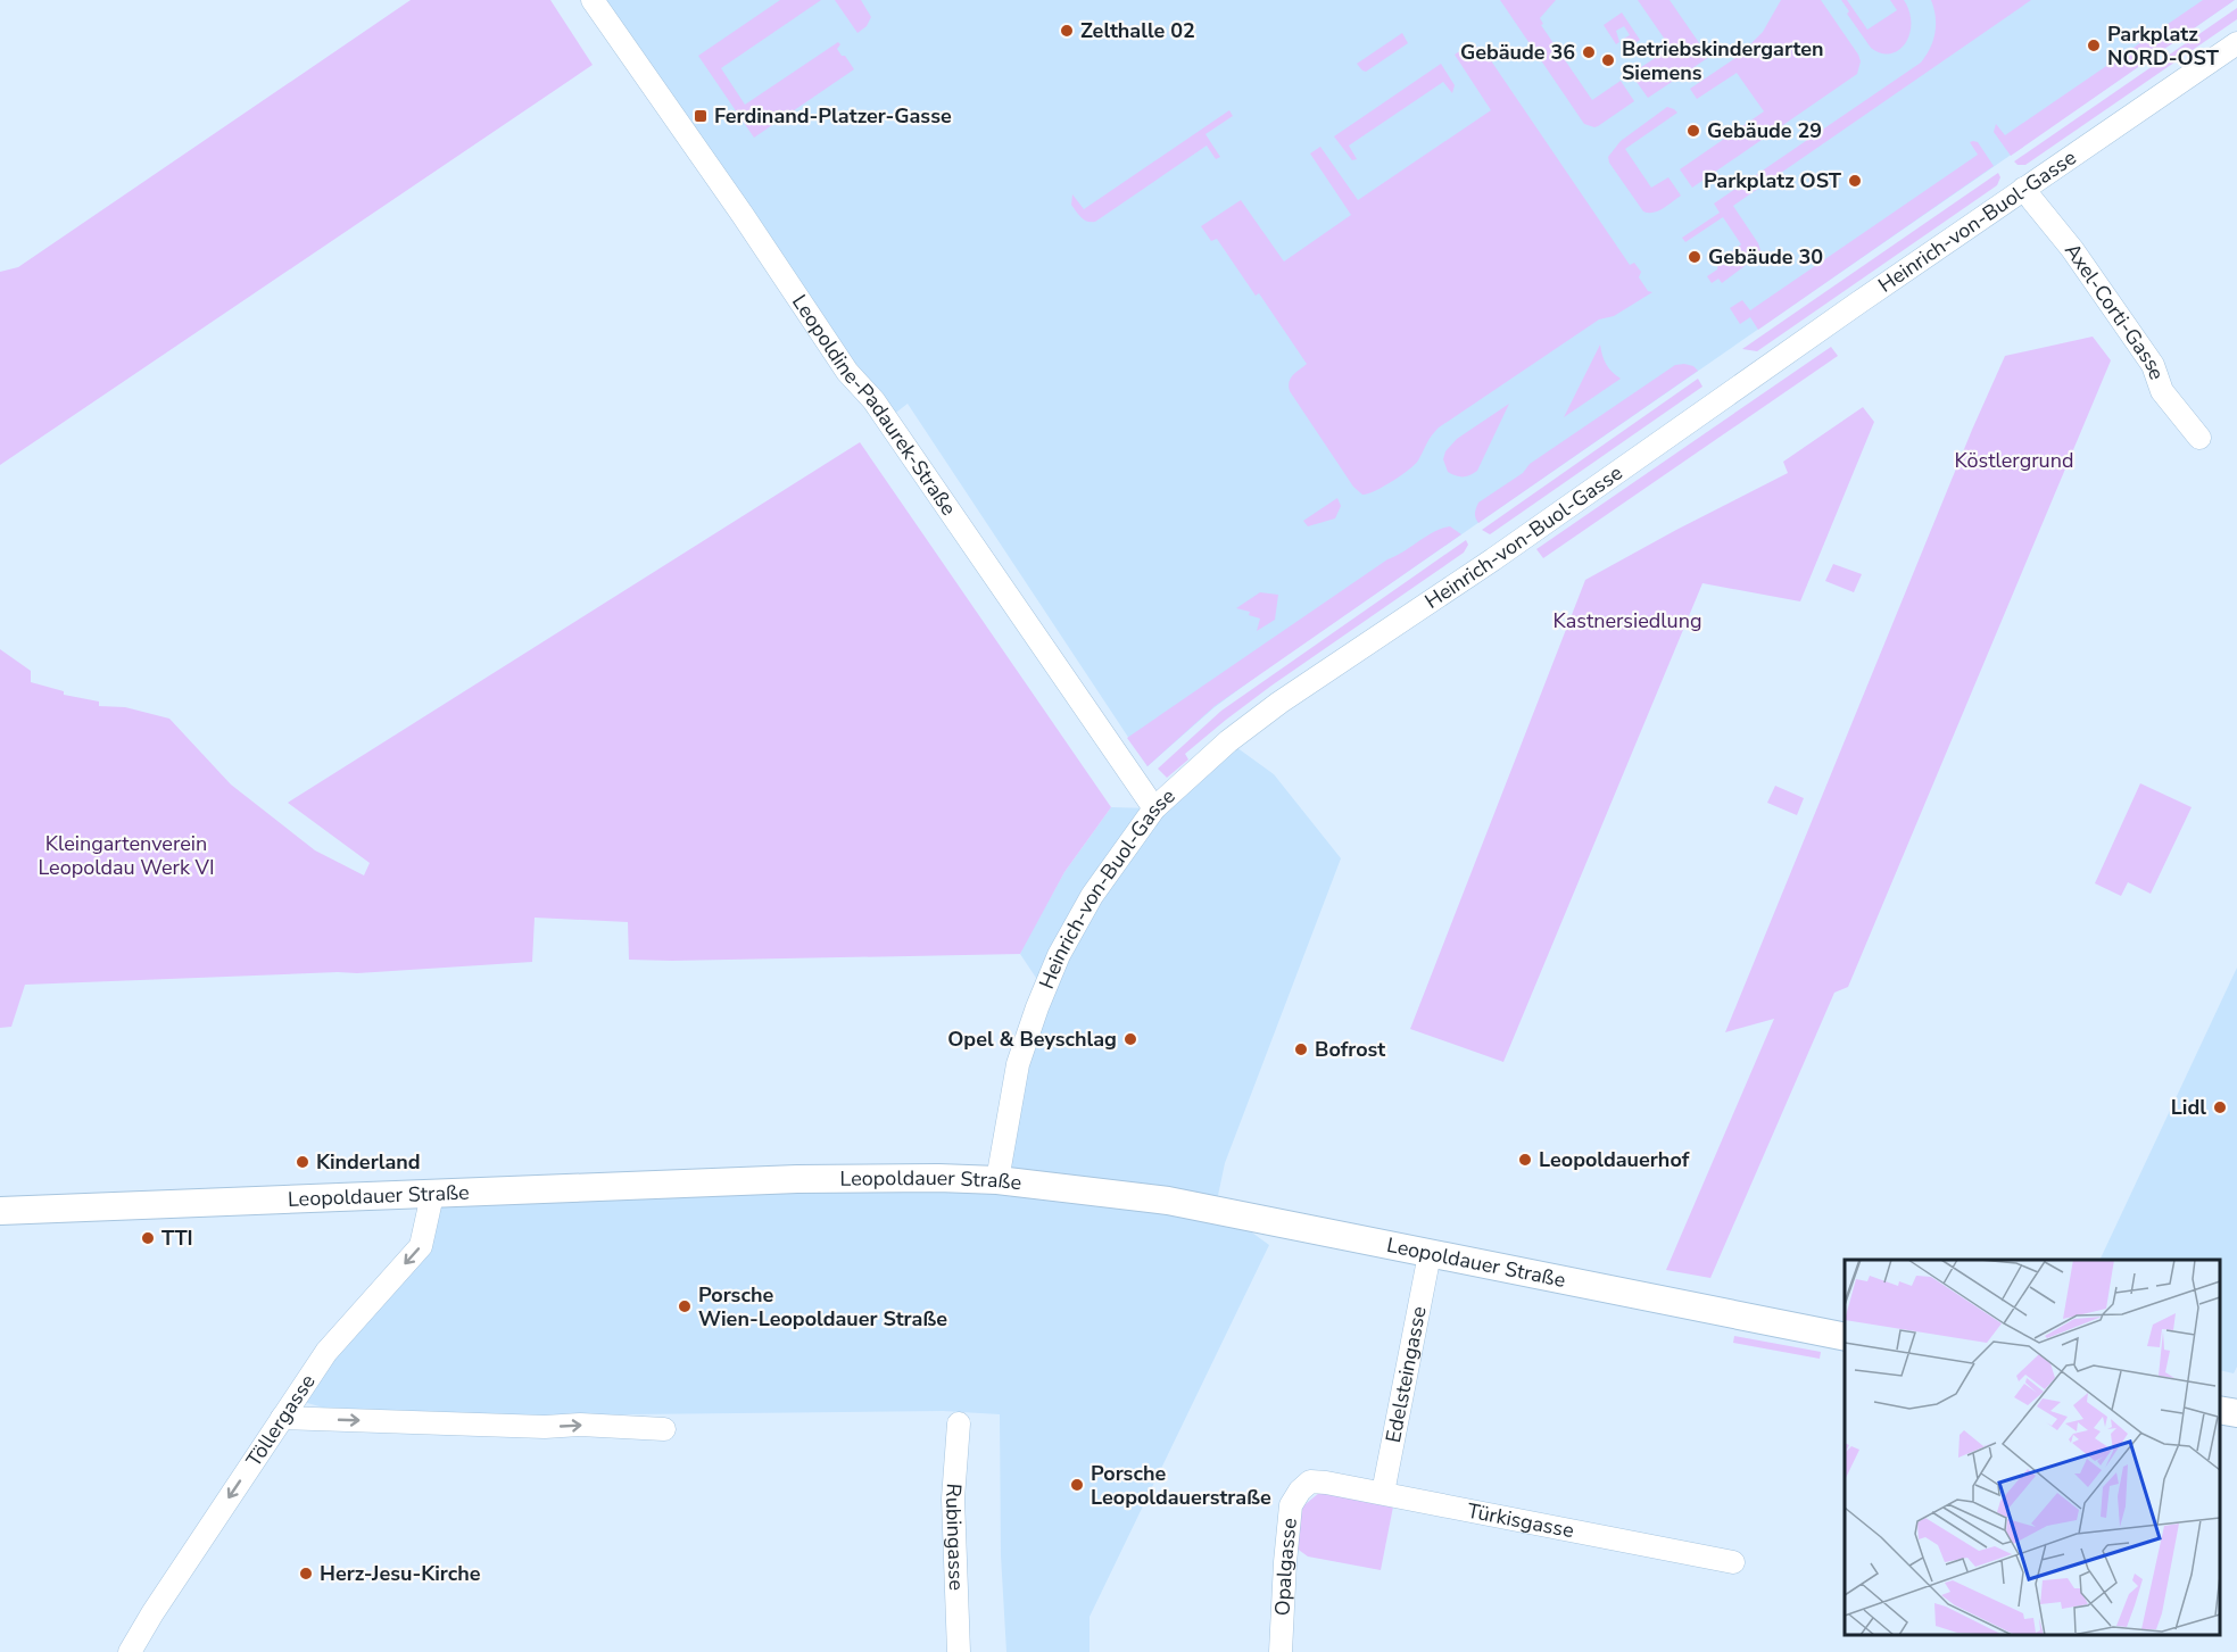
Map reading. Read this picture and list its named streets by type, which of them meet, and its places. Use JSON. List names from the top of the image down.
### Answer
{
  "streets": {
    "main road": ["Leopoldauer Straße"],
    "street": [
      "Heinrich-von-Buol-Gasse",
      "Axel-Corti-Gasse",
      "Leopoldine-Padaurek-Straße",
      "Edelsteingasse",
      "Töllergasse",
      "Türkisgasse",
      "Rubingasse",
      "Opalgasse"
    ]
  },
  "crossings": [
    ["Heinrich-von-Buol-Gasse", "Axel-Corti-Gasse"],
    ["Heinrich-von-Buol-Gasse", "Leopoldine-Padaurek-Straße"],
    ["Heinrich-von-Buol-Gasse", "Leopoldauer Straße"],
    ["Leopoldauer Straße", "Edelsteingasse"],
    ["Leopoldauer Straße", "Töllergasse"],
    ["Edelsteingasse", "Türkisgasse"],
    ["Edelsteingasse", "Opalgasse"],
    ["Türkisgasse", "Opalgasse"]
  ],
  "one_way": ["Töllergasse"],
  "parks": ["Köstlergrund", "Kastnersiedlung", "Kleingartenverein Leopoldau Werk VI"],
  "places": {
    "other": [
      "Zelthalle 02",
      "Parkplatz NORD-OST",
      "Gebäude 36",
      "Betriebskindergarten Siemens",
      "Gebäude 29",
      "Parkplatz OST",
      "Gebäude 30",
      "Opel & Beyschlag",
      "Bofrost",
      "Lidl",
      "Leopoldauerhof",
      "Kinderland",
      "TTI",
      "Porsche Wien-Leopoldauer Straße",
      "Porsche Leopoldauerstraße",
      "Herz-Jesu-Kirche"
    ],
    "transit": ["Ferdinand-Platzer-Gasse"]
  }
}
